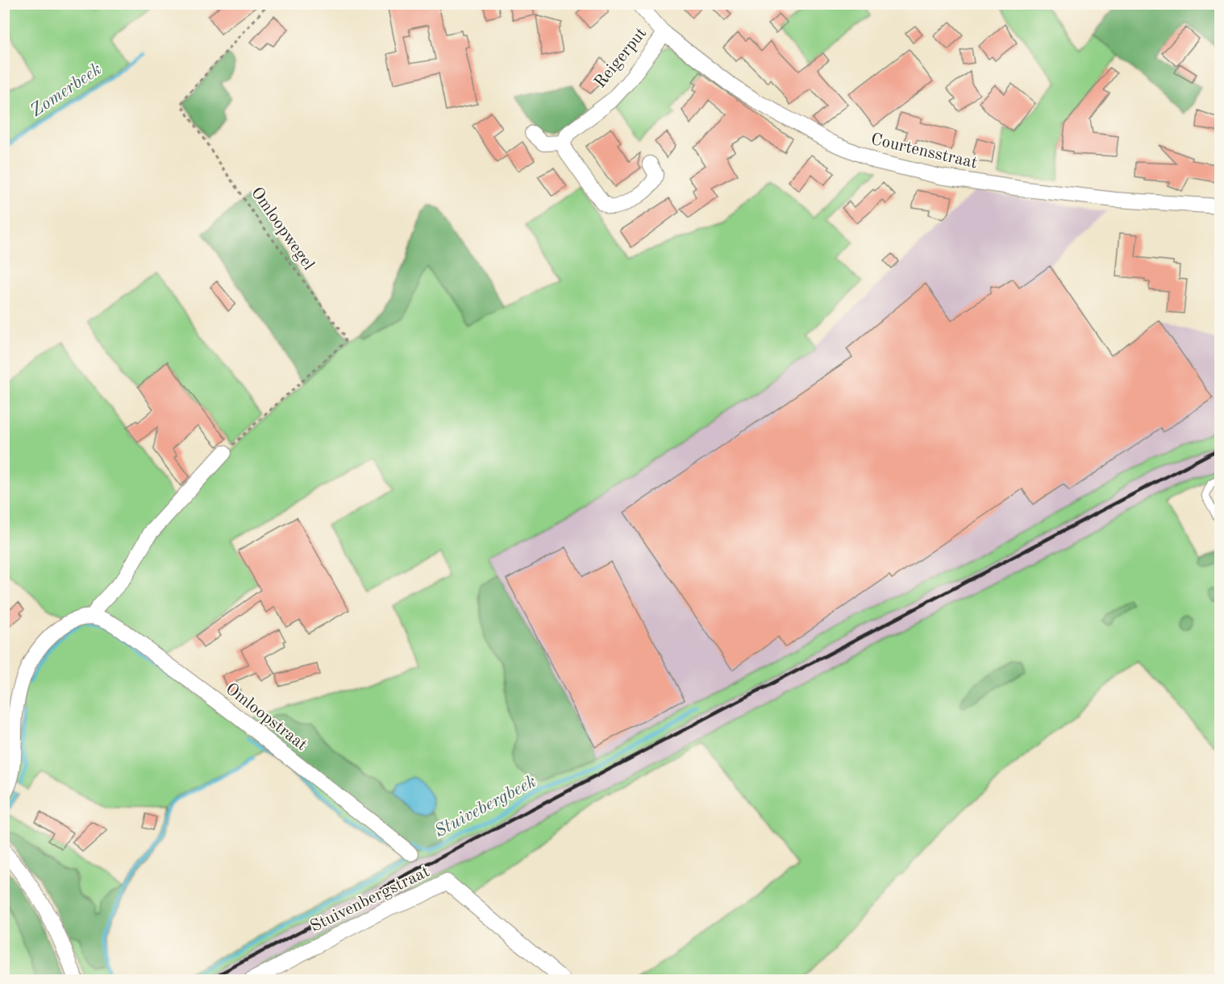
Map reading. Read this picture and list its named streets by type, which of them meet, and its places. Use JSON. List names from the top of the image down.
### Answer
{
  "streets": {
    "street": [
      "Reigerput",
      "Courtensstraat",
      "Omloopstraat",
      "Stuivenbergstraat"
    ],
    "path": ["Omloopwegel"]
  },
  "crossings": [
    ["Reigerput", "Courtensstraat"]
  ],
  "water": ["Zomerbeek", "Stuivebergbeek"]
}
